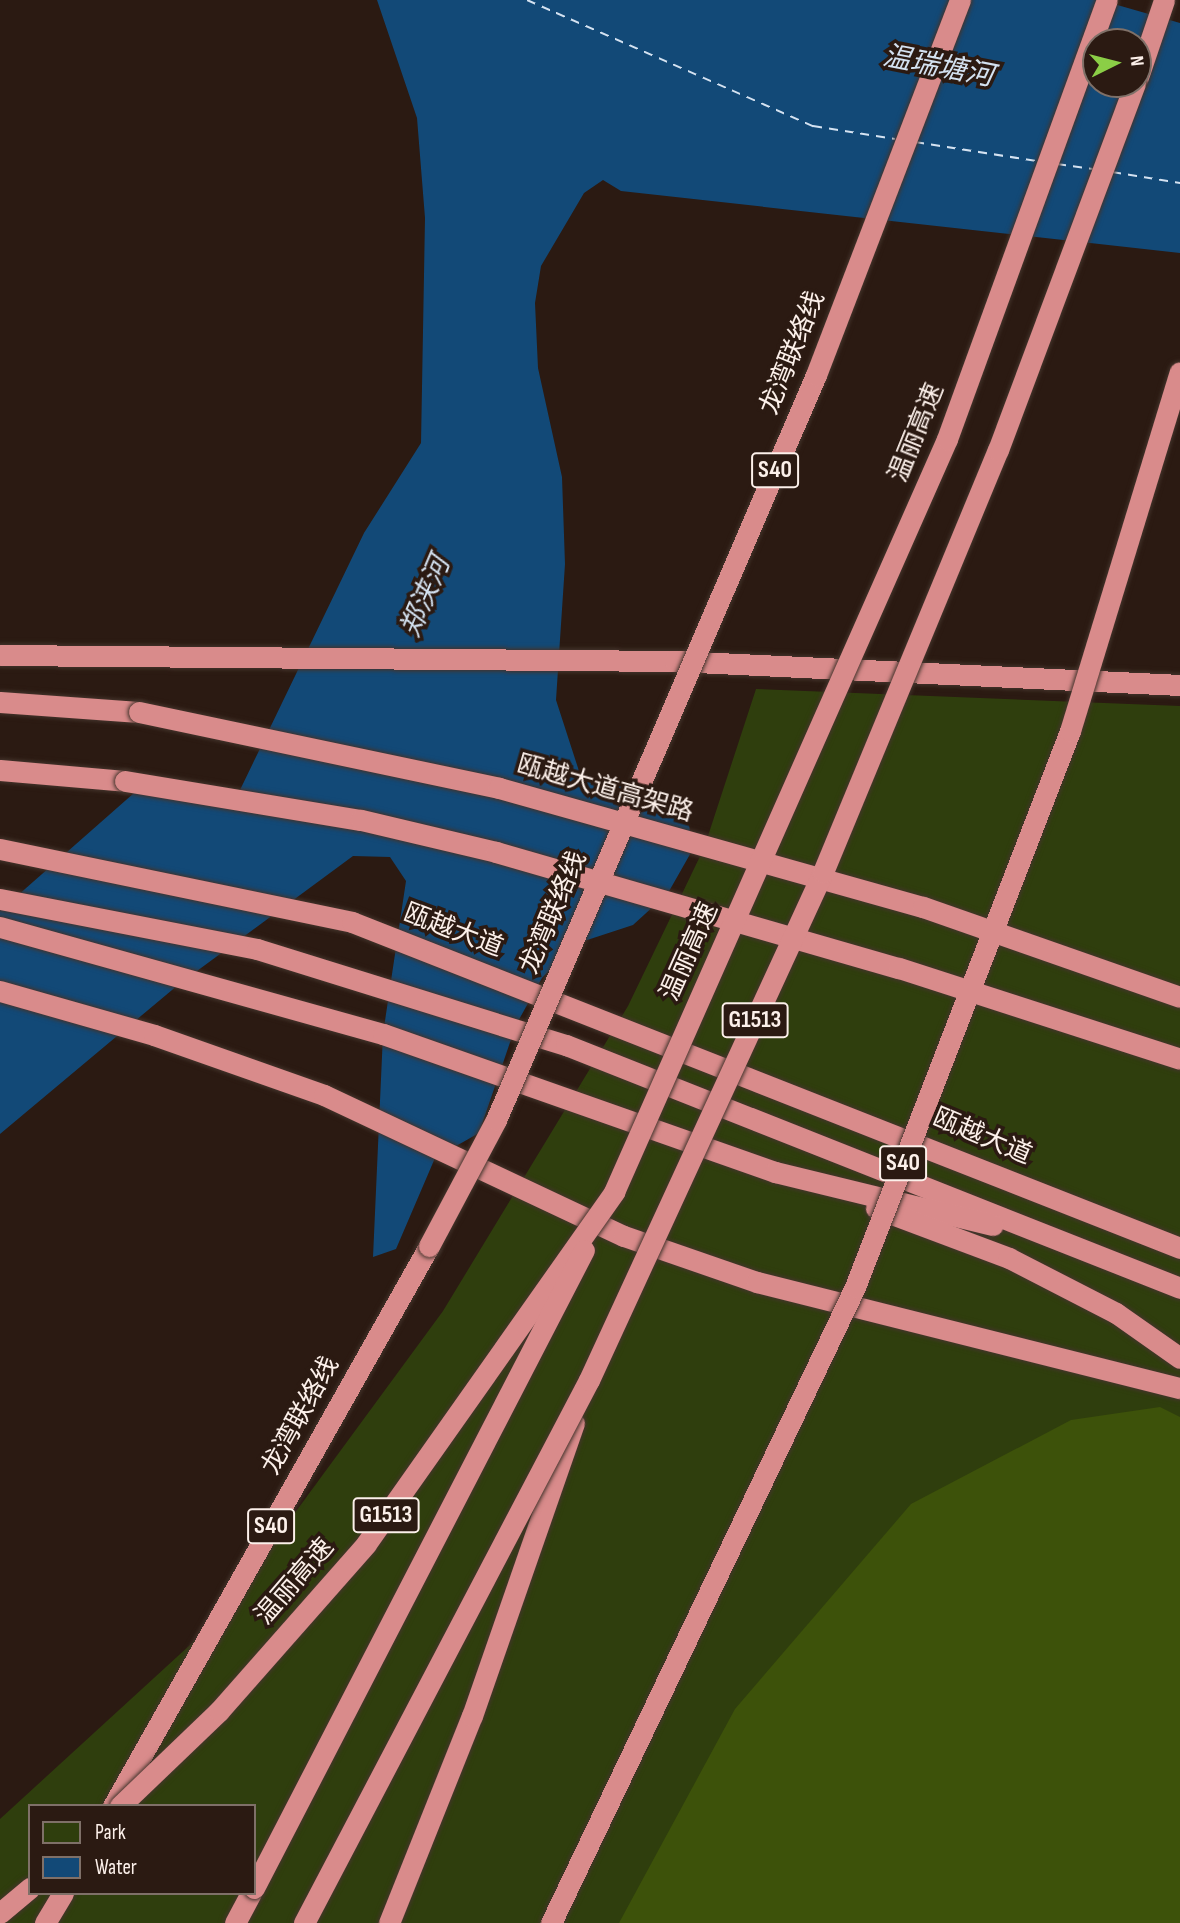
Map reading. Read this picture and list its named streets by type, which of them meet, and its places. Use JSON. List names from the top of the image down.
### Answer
{
  "streets": {
    "highway": [
      "龙湾联络线",
      "温丽高速",
      "S40",
      "瓯越大道高架路",
      "瓯越大道",
      "G1513"
    ]
  },
  "water": ["温瑞塘河", "郑浃河"],
  "legend": ["Park", "Water"],
  "north": "right"
}
